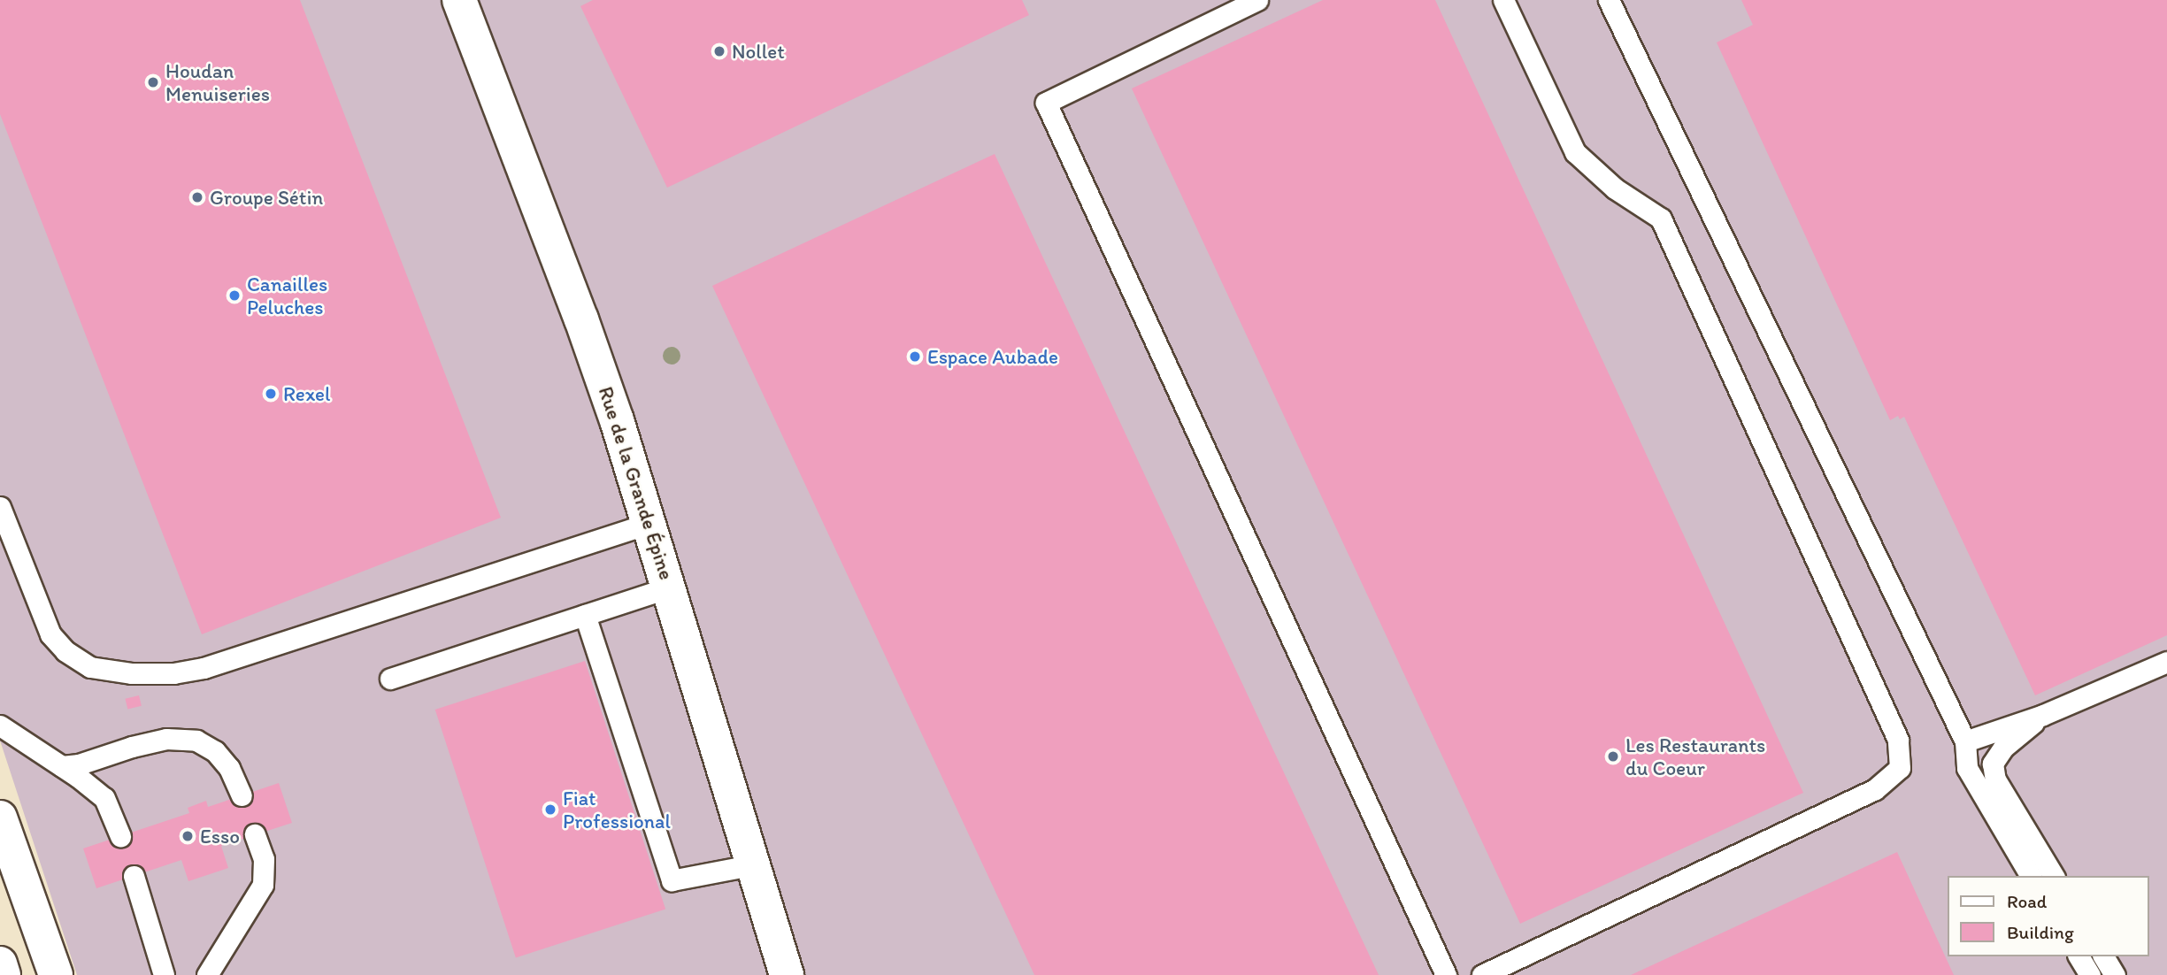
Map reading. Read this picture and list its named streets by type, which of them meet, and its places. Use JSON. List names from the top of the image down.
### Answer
{
  "streets": {
    "street": ["Rue de la Grande Épine"]
  },
  "places": [
    "Nollet",
    "Houdan Menuiseries",
    "Groupe Sétin",
    "Canailles Peluches",
    "Espace Aubade",
    "Rexel",
    "Les Restaurants du Coeur",
    "Fiat Professional",
    "Esso"
  ],
  "legend": ["Road", "Building"]
}
